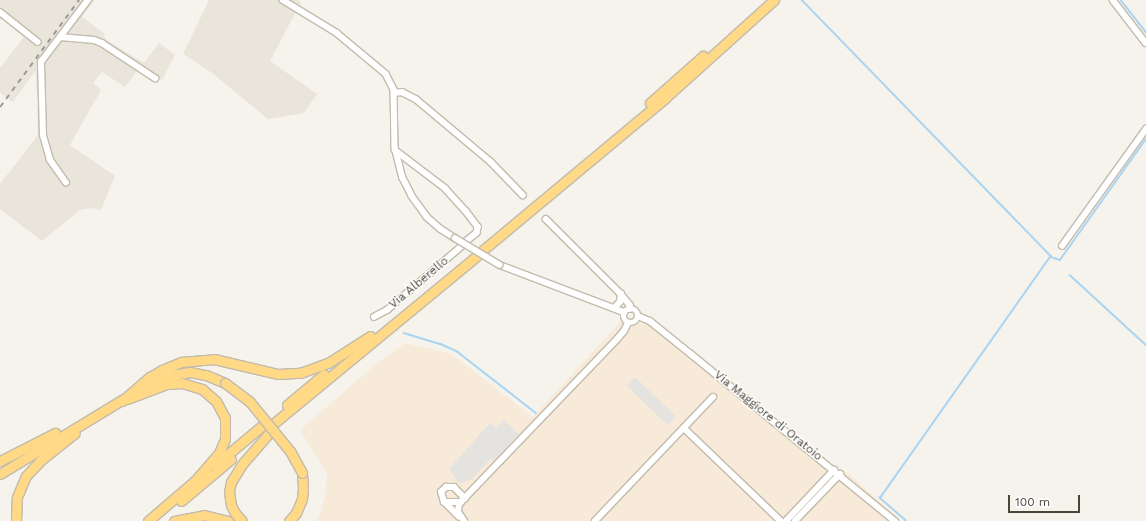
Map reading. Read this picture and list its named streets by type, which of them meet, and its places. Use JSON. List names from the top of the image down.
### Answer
{
  "streets": {
    "street": ["Via Alberello", "Via Maggiore di Oratoio"]
  },
  "scale_bar": "100 m"
}
